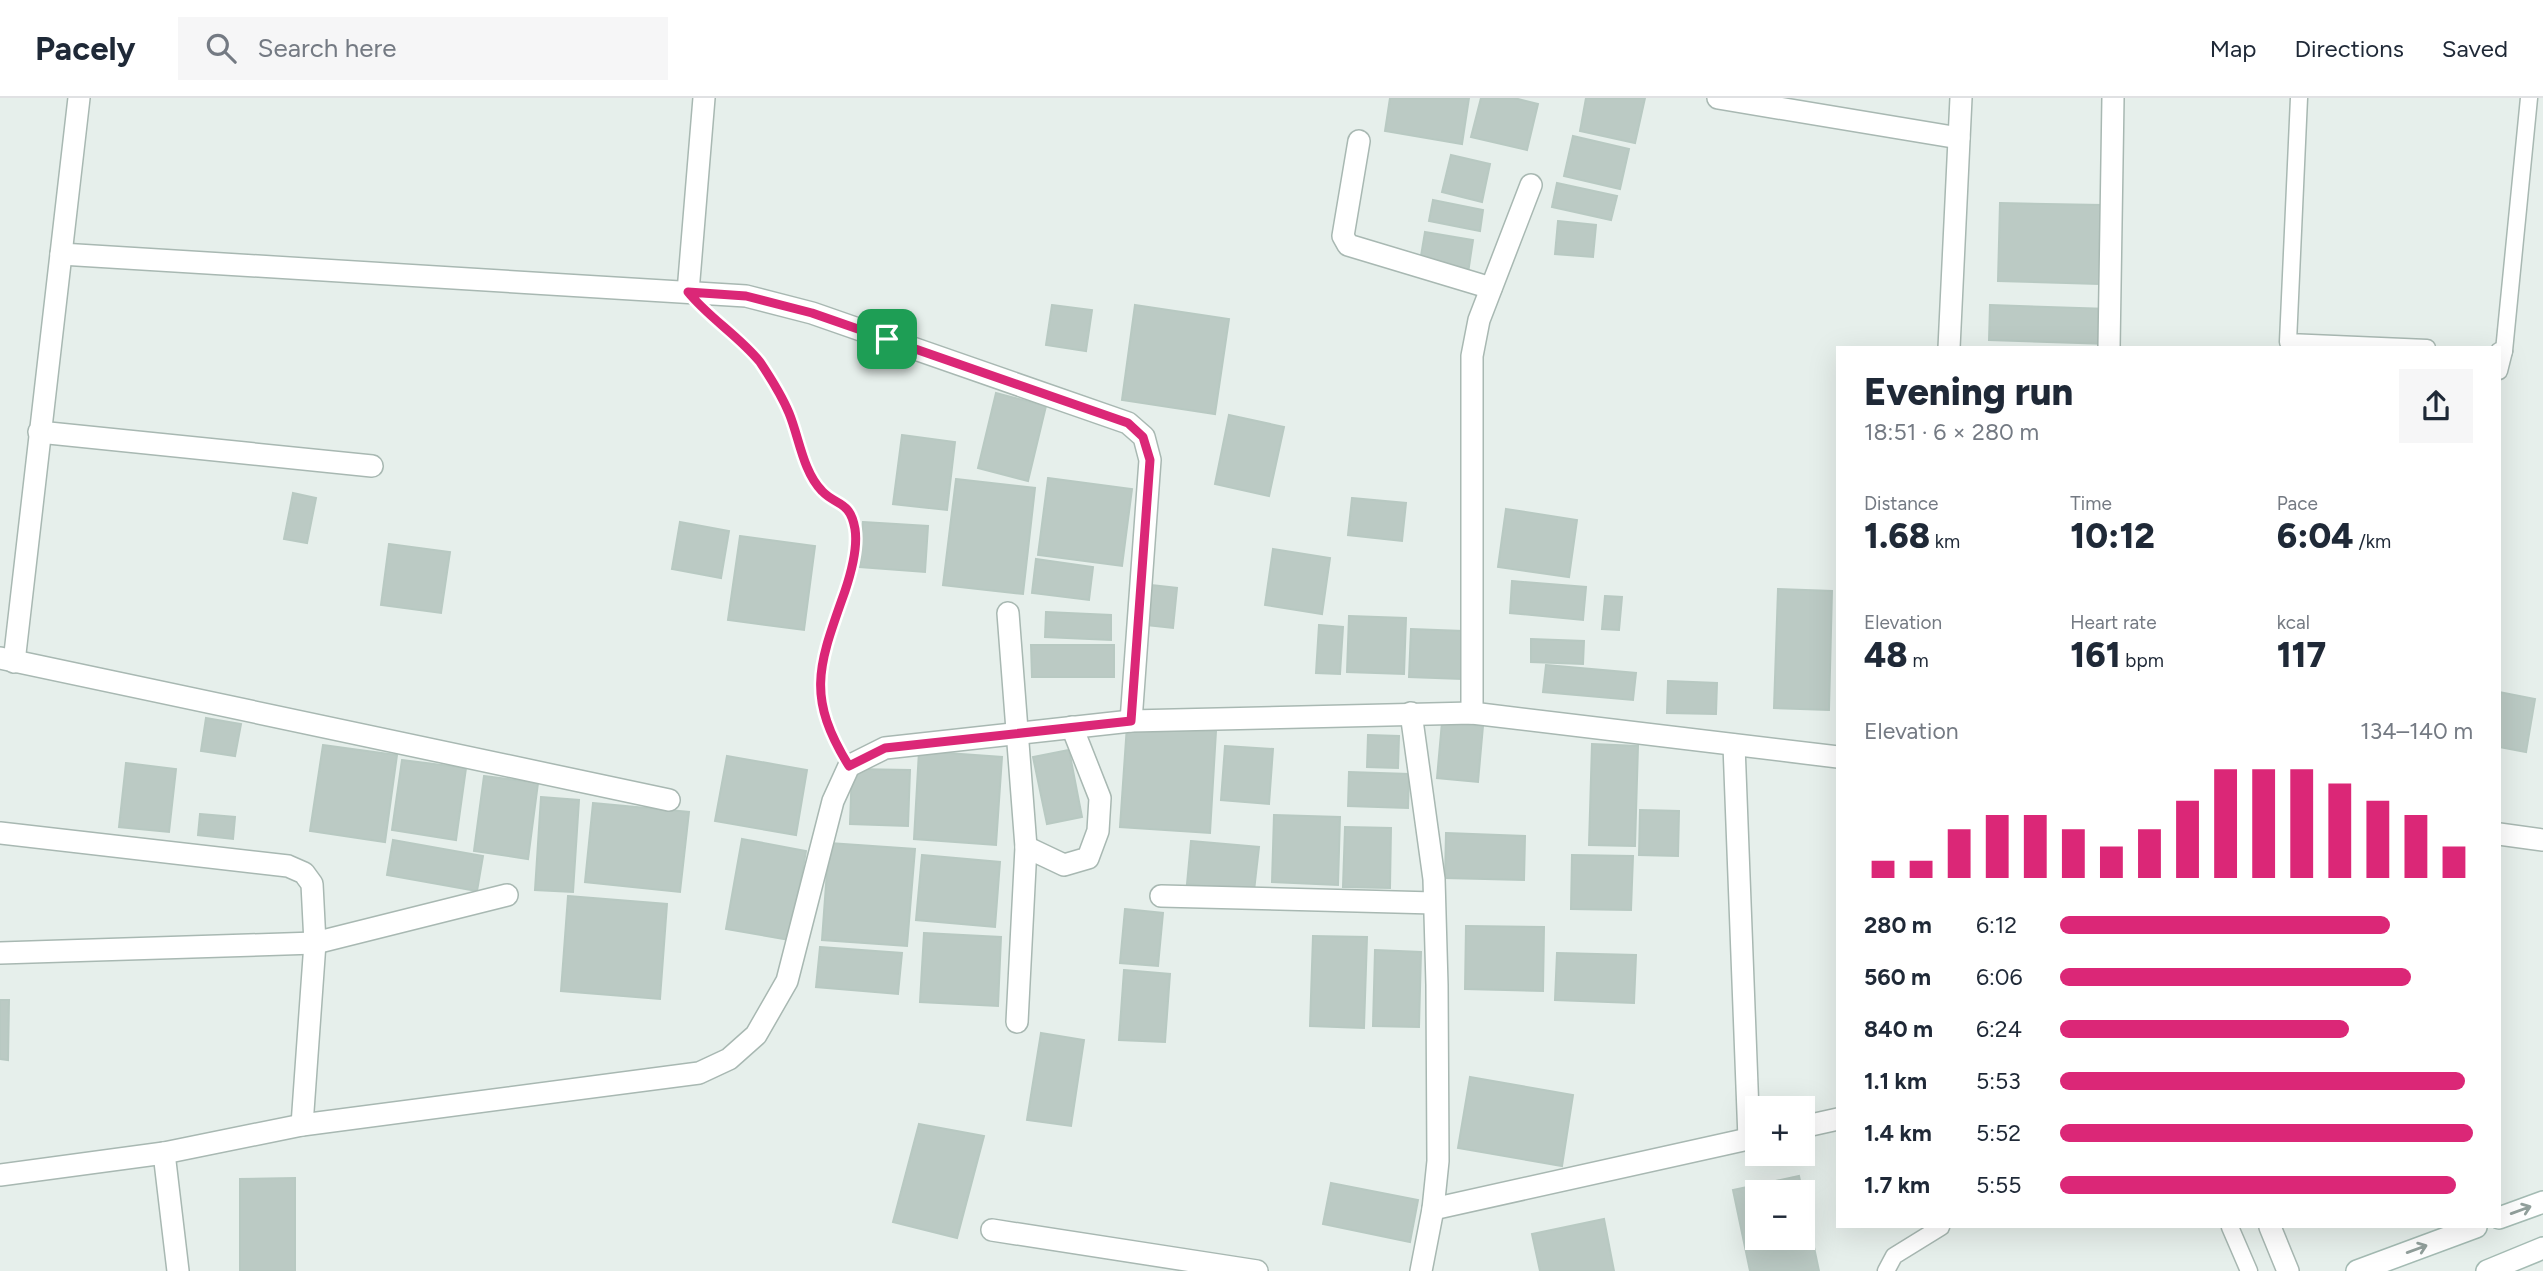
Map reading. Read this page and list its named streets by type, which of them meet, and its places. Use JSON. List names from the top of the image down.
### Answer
{
  "page": {
    "header": "Pacely",
    "search": "Search here",
    "nav": ["Map", "Directions", "Saved"],
    "heading": ["Evening run", "18:51 · 6 × 280 m"],
    "stats": [
      ["Distance", "1.68 km"],
      ["Time", "10:12"],
      ["Pace", "6:04 /km"],
      ["Elevation", "48 m"],
      ["Heart rate", "161 bpm"],
      ["kcal", "117"]
    ],
    "chart": ["Elevation", "134–140 m"],
    "list": [
      {
        "name": "280 m",
        "note": "6:12"
      },
      {
        "name": "560 m",
        "note": "6:06"
      },
      {
        "name": "840 m",
        "note": "6:24"
      },
      {
        "name": "1.1 km",
        "note": "5:53"
      },
      {
        "name": "1.4 km",
        "note": "5:52"
      },
      {
        "name": "1.7 km",
        "note": "5:55"
      }
    ],
    "map_buttons": ["+", "−"]
  }
}
